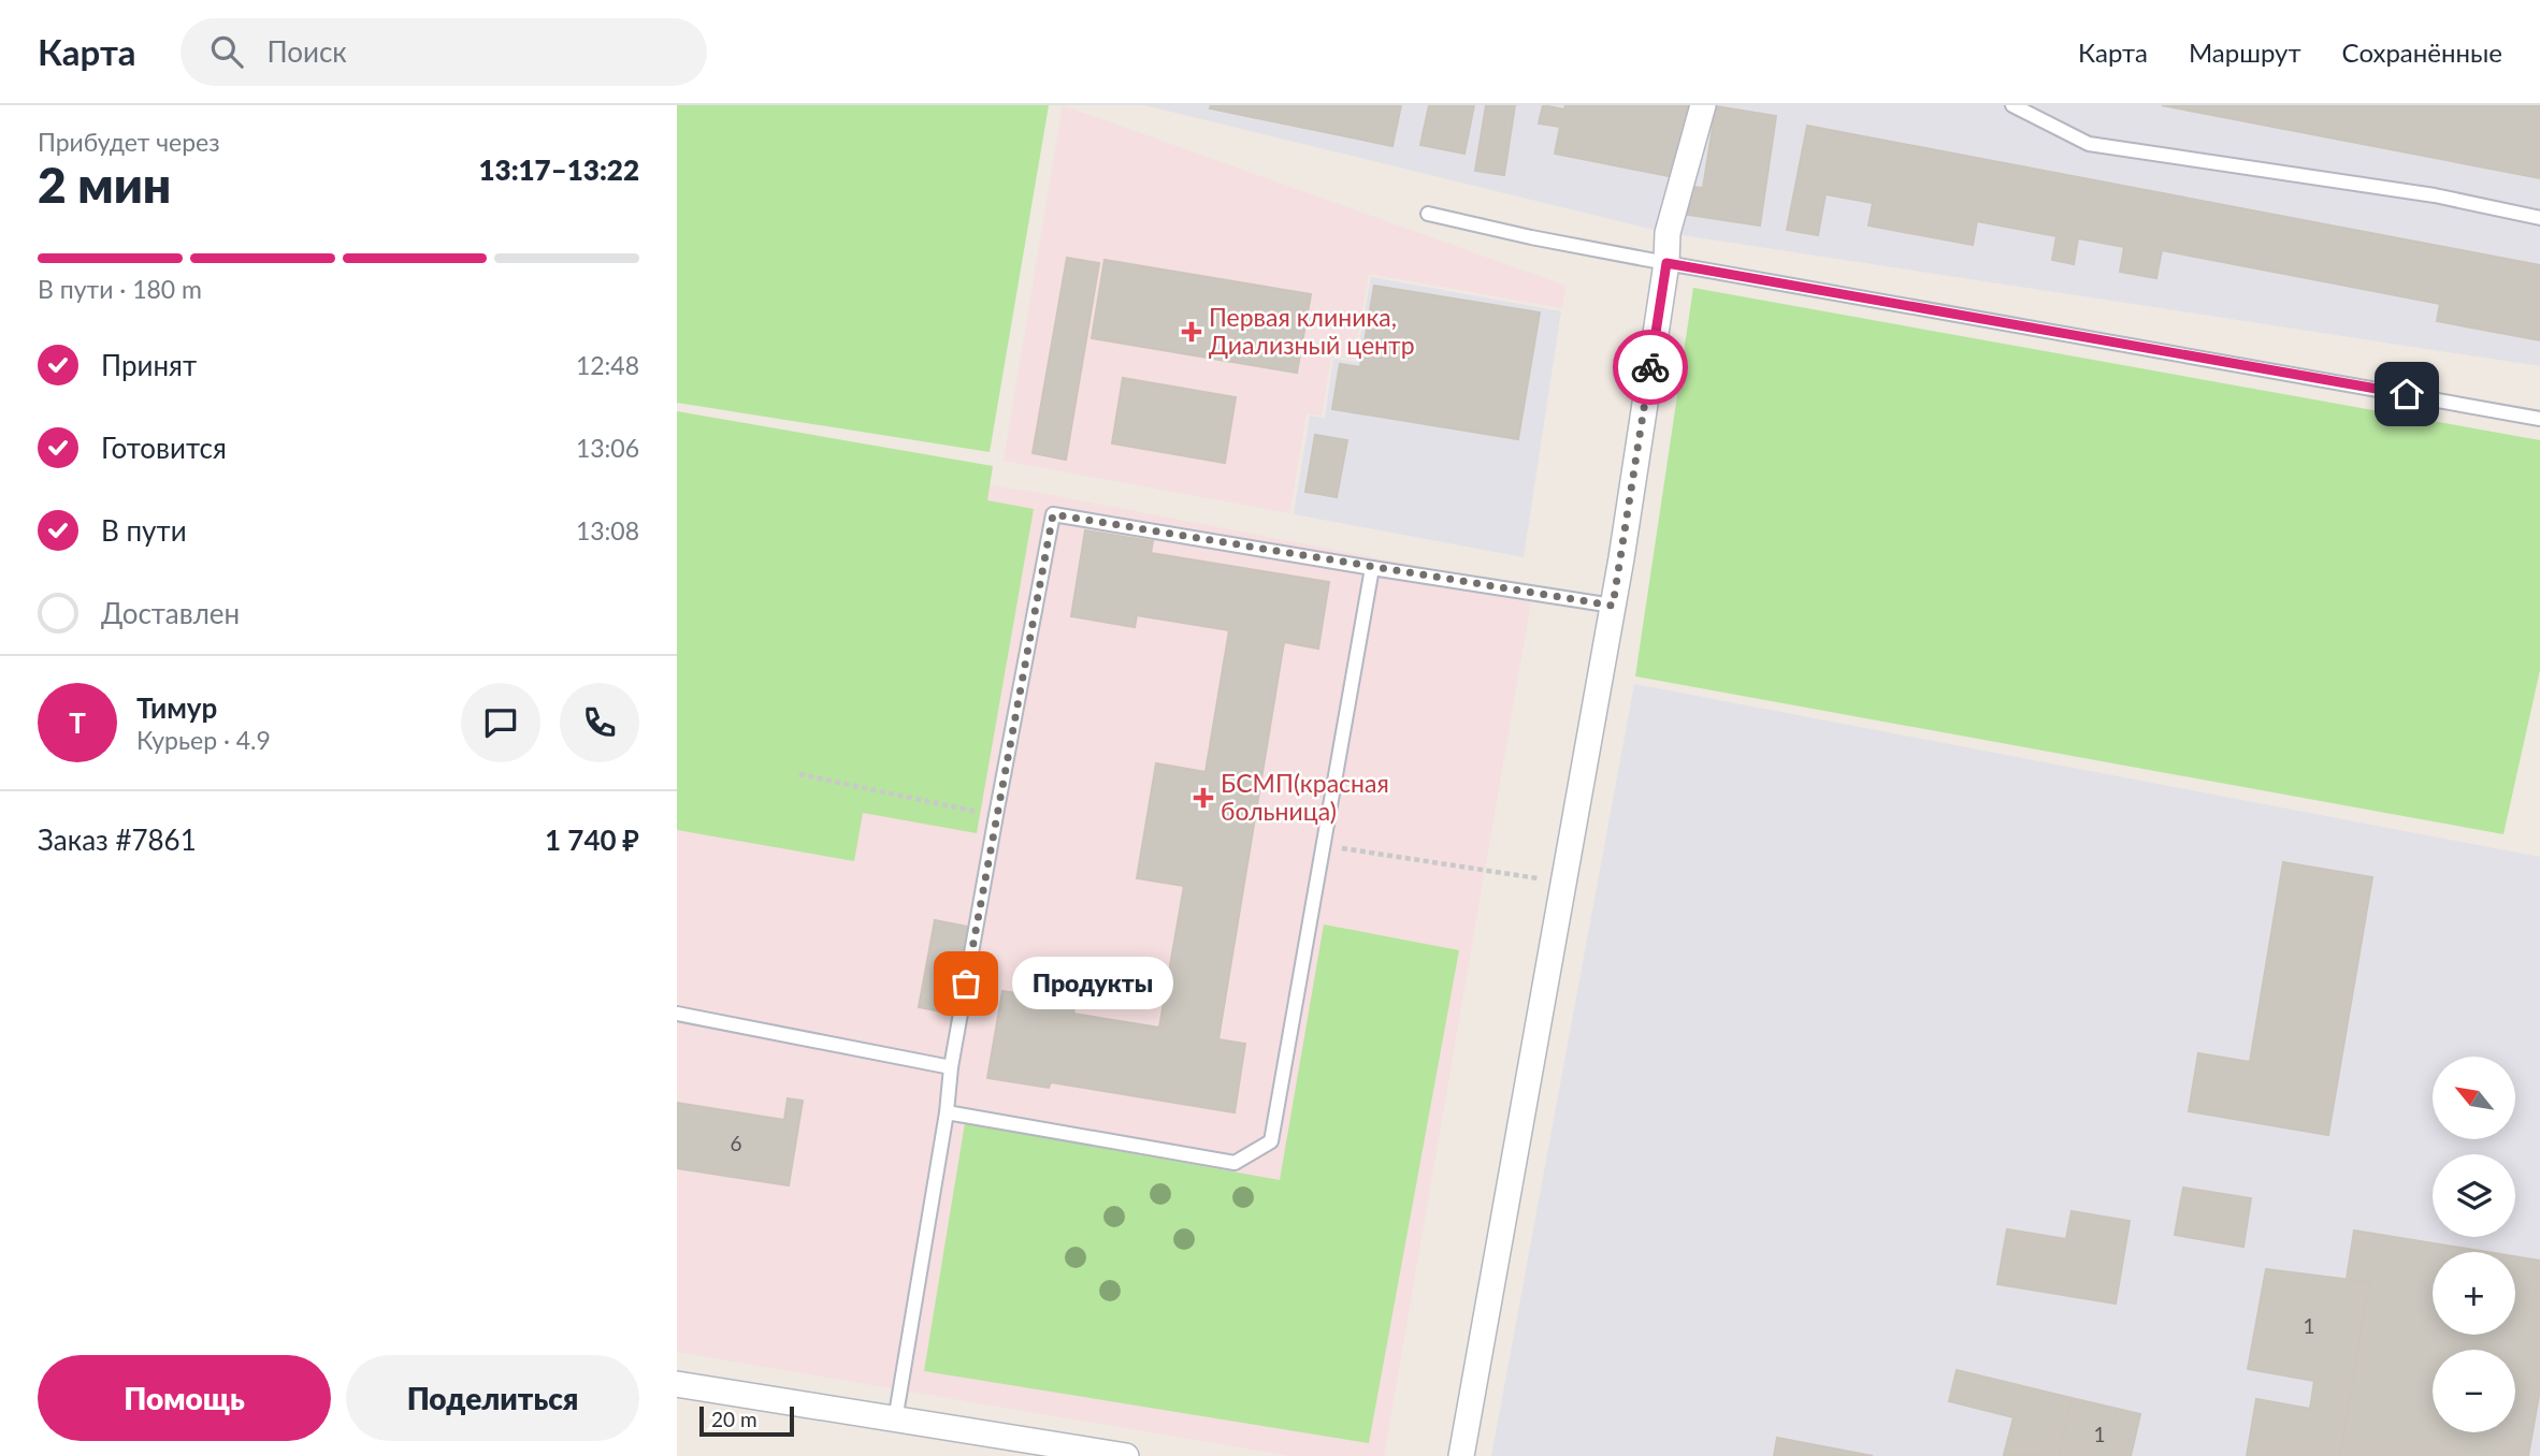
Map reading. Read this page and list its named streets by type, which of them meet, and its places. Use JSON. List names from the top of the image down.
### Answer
{
  "places": {
    "health": ["Первая клиника, Диализный центр", "БСМП(красная больница)"],
    "other": ["Продукты"]
  },
  "house_numbers": ["6", "1", "1"],
  "scale_bar": "20 m",
  "north": "top left",
  "page": {
    "header": "Карта",
    "search": "Поиск",
    "nav": ["Карта", "Маршрут", "Сохранённые"],
    "heading": ["2 мин", "Прибудет через", "13:17–13:22"],
    "panel": [
      "Тимур",
      "Курьер · 4.9",
      "Заказ #7861",
      "1 740 ₽"
    ],
    "bar": "В пути · 180 m",
    "list": [
      ["Принят", "12:48"],
      ["Готовится", "13:06"],
      ["В пути", "13:08"],
      "Доставлен"
    ],
    "round": "Т",
    "bubble": "Продукты",
    "map_buttons": ["+", "−"],
    "buttons": ["Помощь", "Поделиться"],
    "scale": "20 m"
  }
}
